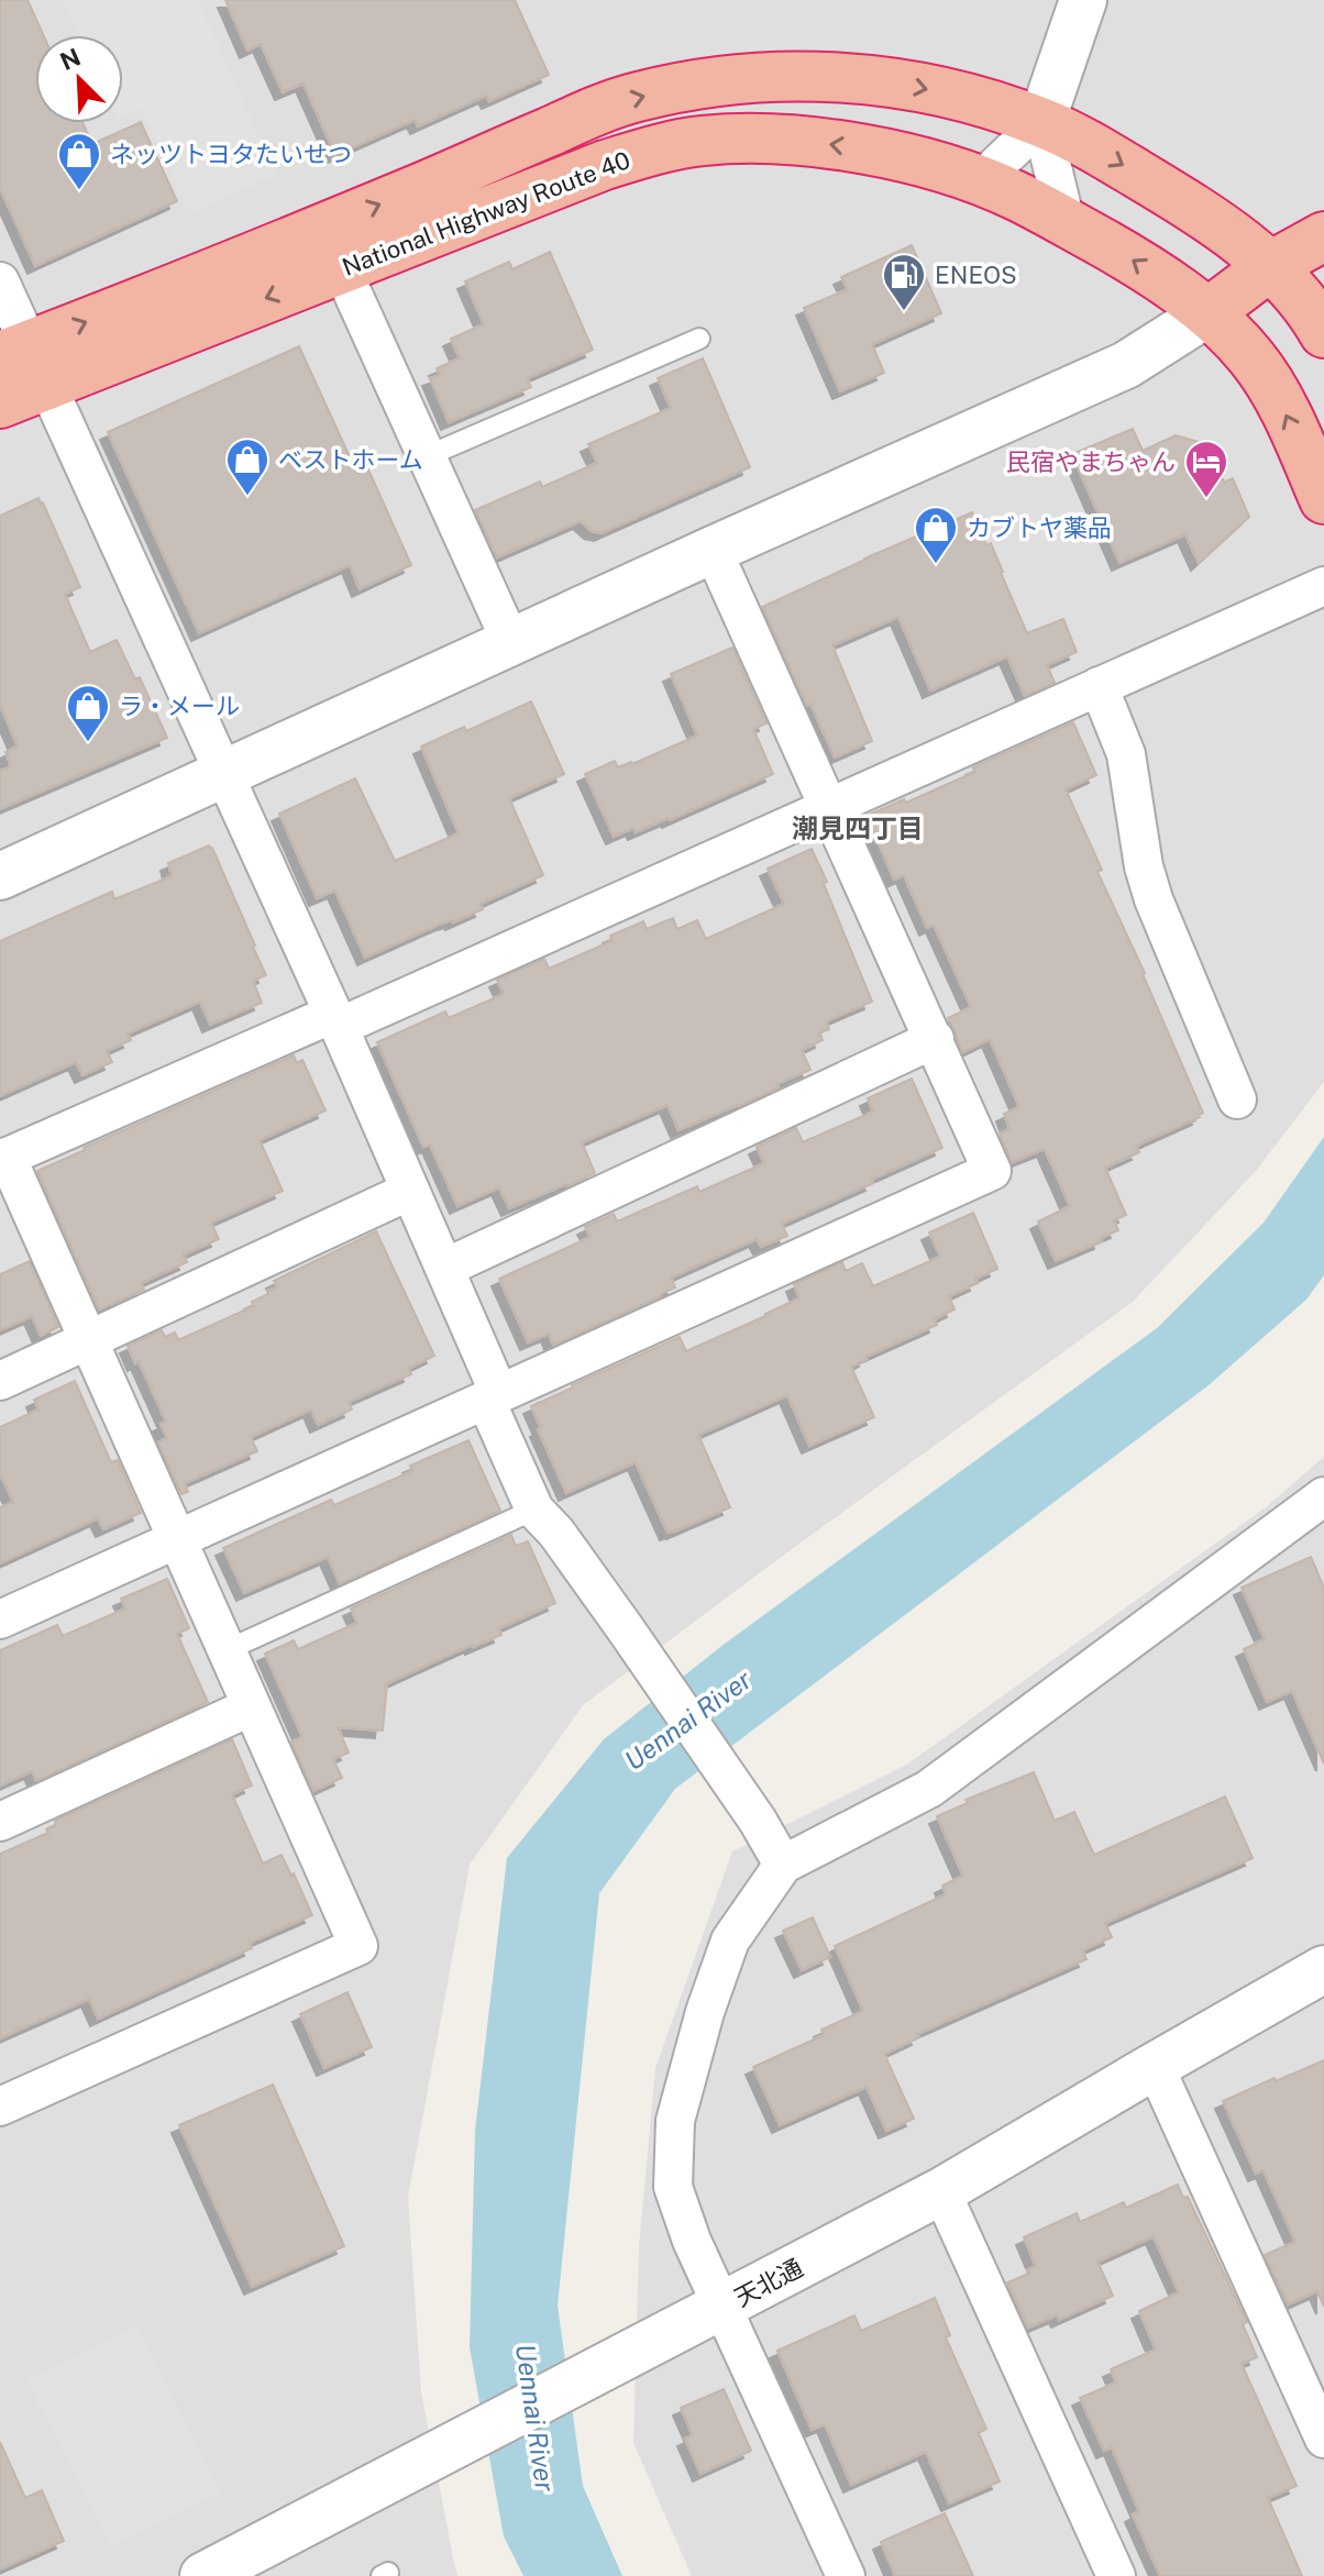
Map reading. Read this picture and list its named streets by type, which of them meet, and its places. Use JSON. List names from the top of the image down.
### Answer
{
  "streets": {
    "highway": ["National Highway Route 40"],
    "street": ["天北通"]
  },
  "districts": ["潮見四丁目"],
  "water": ["Uennai River"],
  "places": {
    "shop": [
      "ネッツトヨタたいせつ",
      "ベストホーム",
      "カブトヤ薬品",
      "ラ・メール"
    ],
    "fuel station": ["ENEOS"],
    "hotel": ["民宿やまちゃん"]
  },
  "north": "top left"
}
